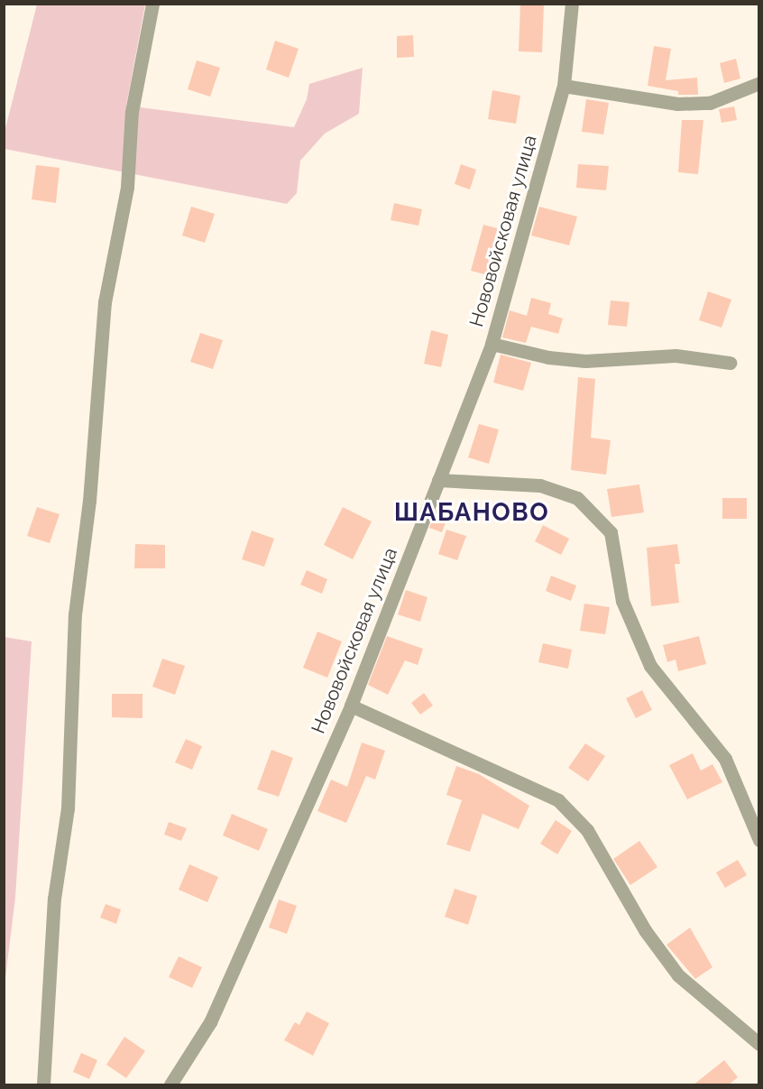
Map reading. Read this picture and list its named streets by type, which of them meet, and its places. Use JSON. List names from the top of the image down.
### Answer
{
  "streets": {
    "street": ["Нововойсковая улица"]
  },
  "districts": ["ШАБАНОВО"]
}
